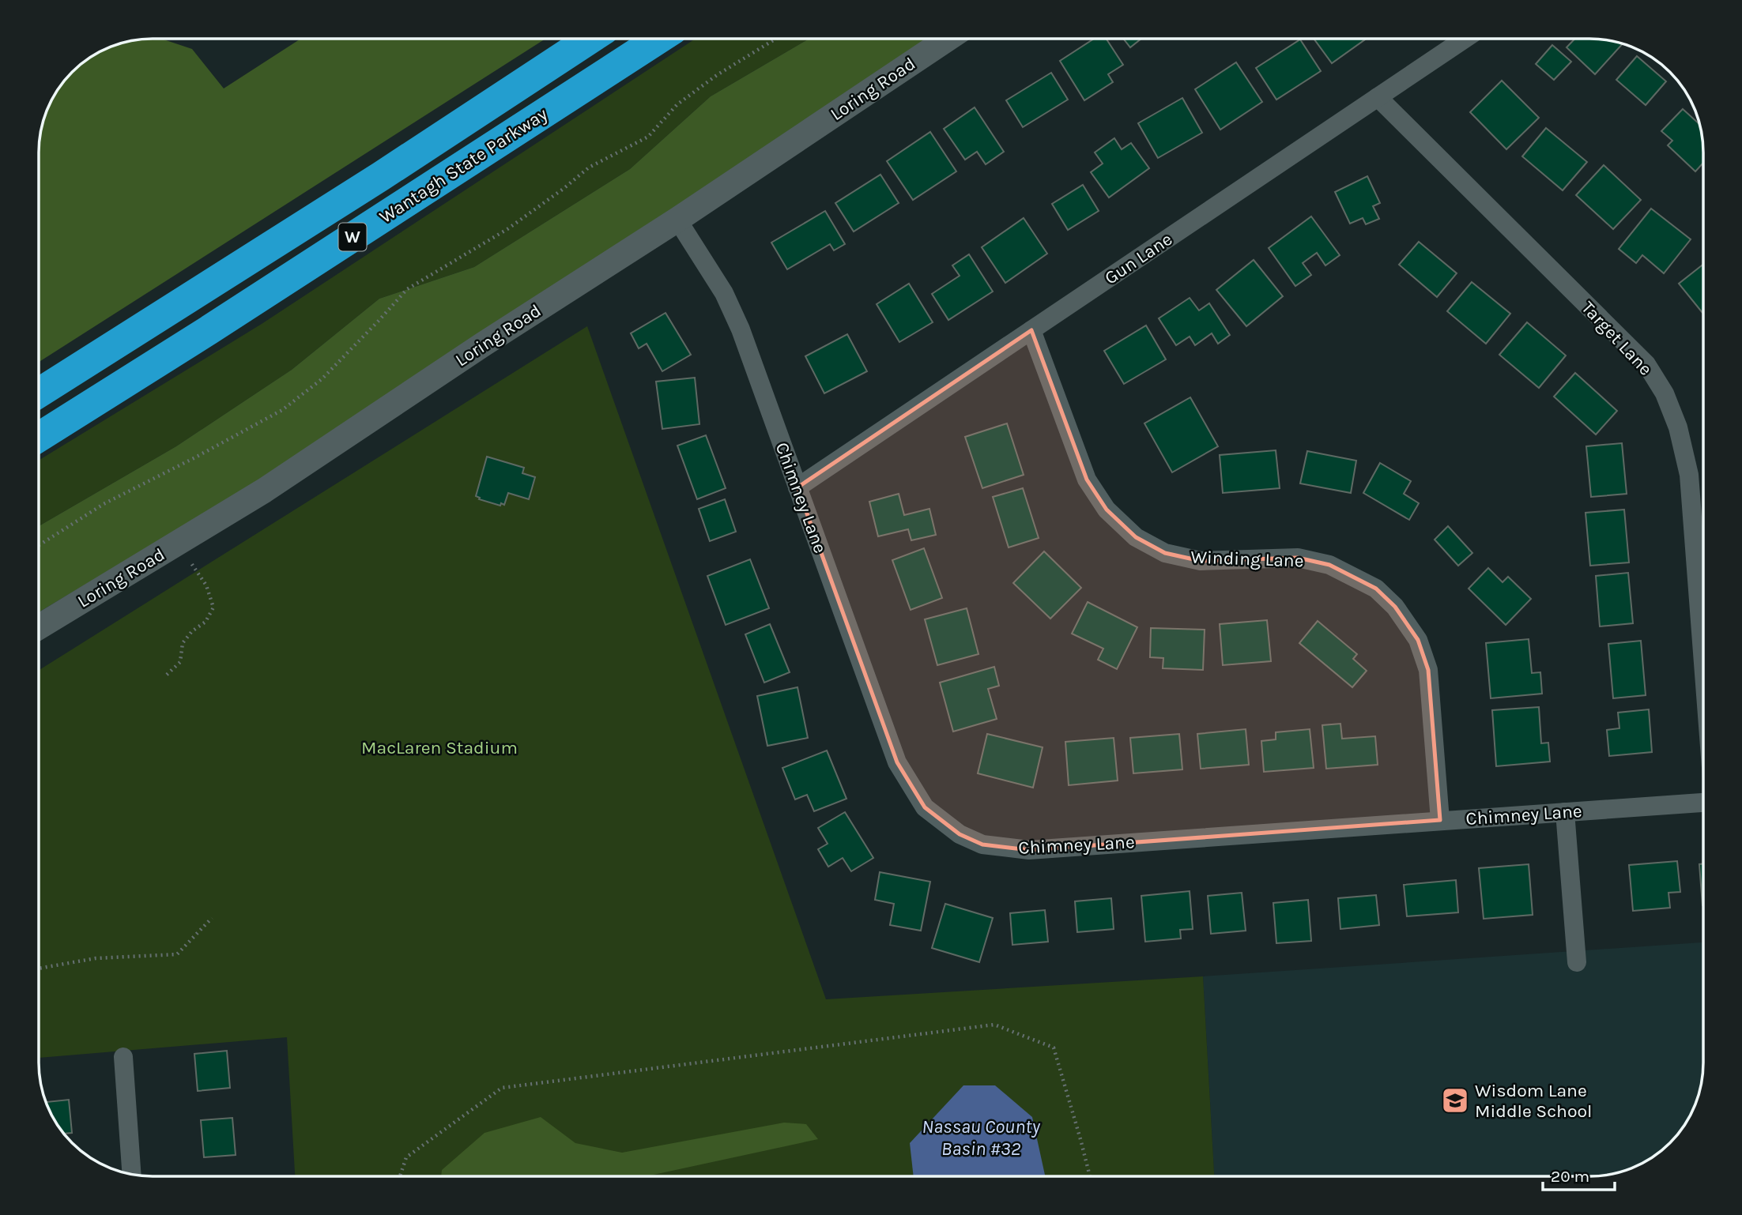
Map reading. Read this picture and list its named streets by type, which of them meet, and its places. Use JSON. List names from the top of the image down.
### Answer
{
  "streets": {
    "highway": ["Wantagh State Parkway", "W"],
    "street": [
      "Loring Road",
      "Gun Lane",
      "Target Lane",
      "Chimney Lane",
      "Winding Lane"
    ]
  },
  "crossings": [
    ["Loring Road", "Chimney Lane"],
    ["Gun Lane", "Target Lane"],
    ["Gun Lane", "Chimney Lane"],
    ["Gun Lane", "Winding Lane"],
    ["Chimney Lane", "Winding Lane"]
  ],
  "water": ["Nassau County Basin #32"],
  "parks": ["MacLaren Stadium"],
  "places": {
    "school or university": ["Wisdom Lane Middle School"]
  },
  "scale_bar": "20 m"
}
